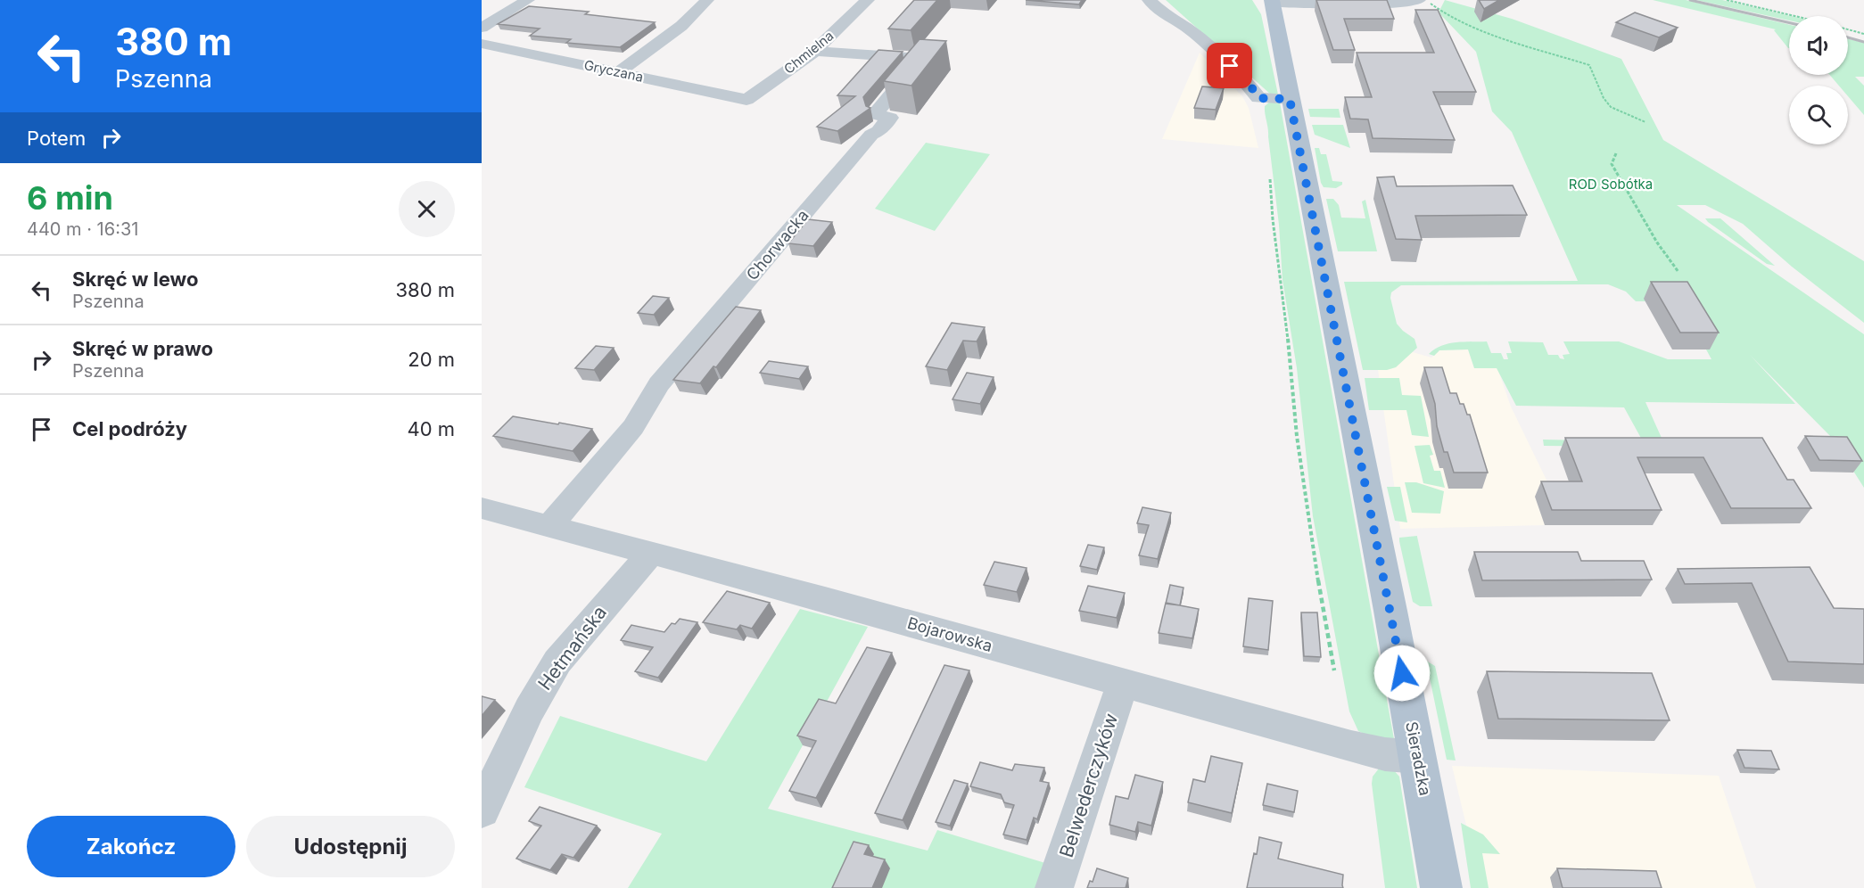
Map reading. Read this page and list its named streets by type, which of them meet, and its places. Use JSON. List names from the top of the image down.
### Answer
{
  "streets": {
    "main road": ["Sieradzka"],
    "street": [
      "Chmielna",
      "Gryczana",
      "Chorwacka",
      "Bojarowska",
      "Hetmańska",
      "Belwederczyków"
    ]
  },
  "crossings": [
    ["Chmielna", "Gryczana"],
    ["Chmielna", "Chorwacka"],
    ["Chorwacka", "Bojarowska"],
    ["Bojarowska", "Hetmańska"],
    ["Bojarowska", "Sieradzka"],
    ["Bojarowska", "Belwederczyków"]
  ],
  "parks": ["ROD Sobótka"],
  "page": {
    "turn": ["380 m", "Pszenna"],
    "then": "Potem",
    "heading": ["6 min", "440 m · 16:31"],
    "list": [
      {
        "name": "Skręć w lewo",
        "note": "Pszenna",
        "value": "380 m"
      },
      {
        "name": "Skręć w prawo",
        "note": "Pszenna",
        "value": "20 m"
      },
      {
        "name": "Cel podróży",
        "value": "40 m"
      }
    ],
    "buttons": ["Zakończ", "Udostępnij"]
  }
}
